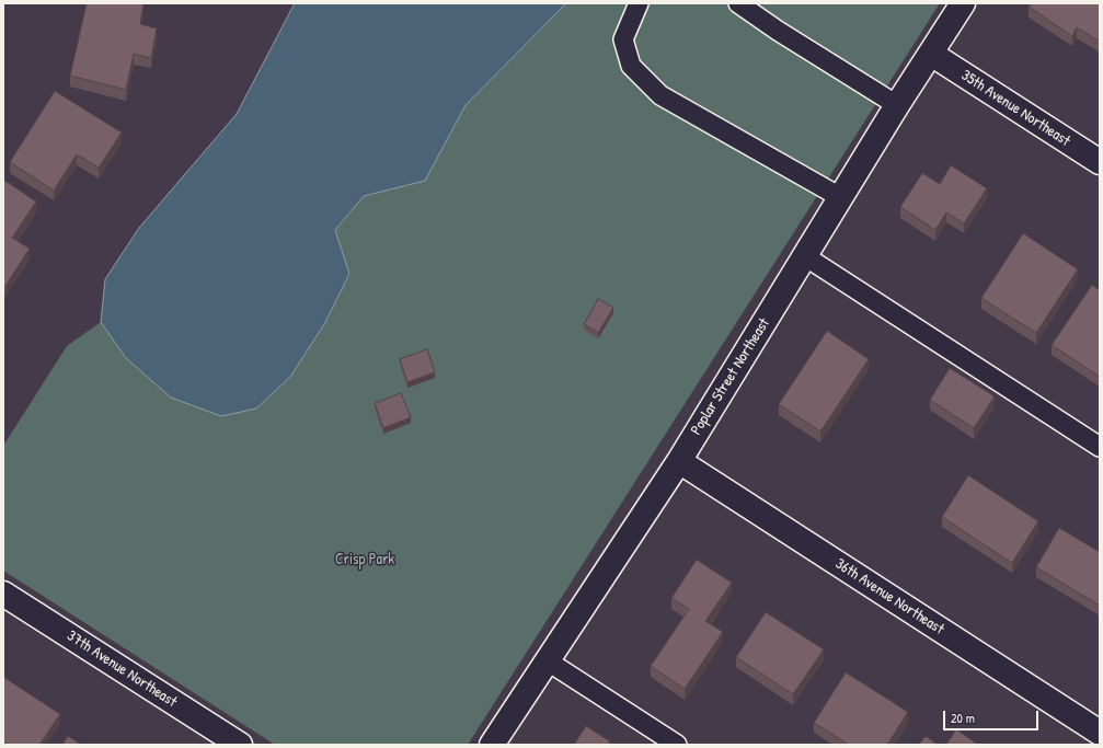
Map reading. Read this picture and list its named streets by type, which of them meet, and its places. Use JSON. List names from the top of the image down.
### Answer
{
  "streets": {
    "street": [
      "35th Avenue Northeast",
      "Poplar Street Northeast",
      "36th Avenue Northeast",
      "37th Avenue Northeast"
    ]
  },
  "crossings": [
    ["35th Avenue Northeast", "Poplar Street Northeast"],
    ["Poplar Street Northeast", "36th Avenue Northeast"]
  ],
  "parks": ["Crisp Park"],
  "scale_bar": "20 m"
}
